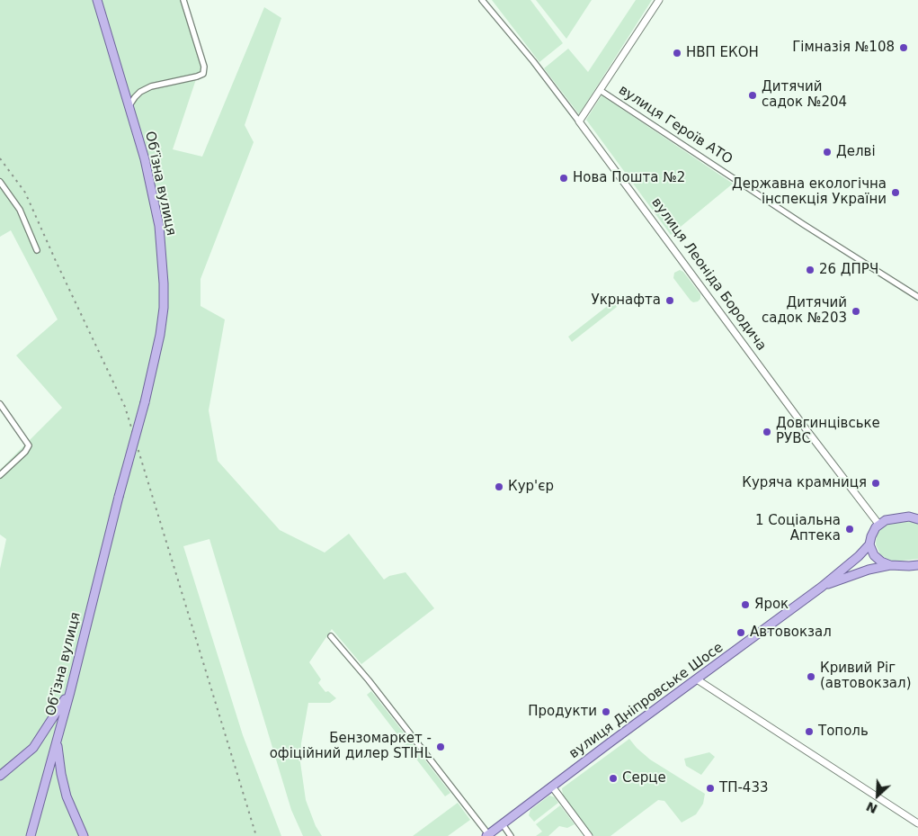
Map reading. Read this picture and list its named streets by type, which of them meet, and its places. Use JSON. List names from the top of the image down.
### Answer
{
  "streets": {
    "main road": ["Обʼїзна вулиця", "вулиця Дніпровське Шосе"],
    "street": ["вулиця Героїв АТО", "вулиця Леоніда Бородича"]
  },
  "crossings": [
    ["вулиця Героїв АТО", "вулиця Леоніда Бородича"]
  ],
  "places": [
    "Гімназія №108",
    "НВП ЕКОН",
    "Дитячий садок №204",
    "Делві",
    "Нова Пошта №2",
    "Державна екологічна інспекція України",
    "26 ДПРЧ",
    "Укрнафта",
    "Дитячий садок №203",
    "Довгинцівське РУВС",
    "Куряча крамниця",
    "Кур'єр",
    "1 Соціальна Аптека",
    "Ярок",
    "Автовокзал",
    "Кривий Ріг (автовокзал)",
    "Продукти",
    "Тополь",
    "Бензомаркет - офіційний дилер STIHL",
    "Серце",
    "ТП-433"
  ],
  "north": "bottom left"
}
